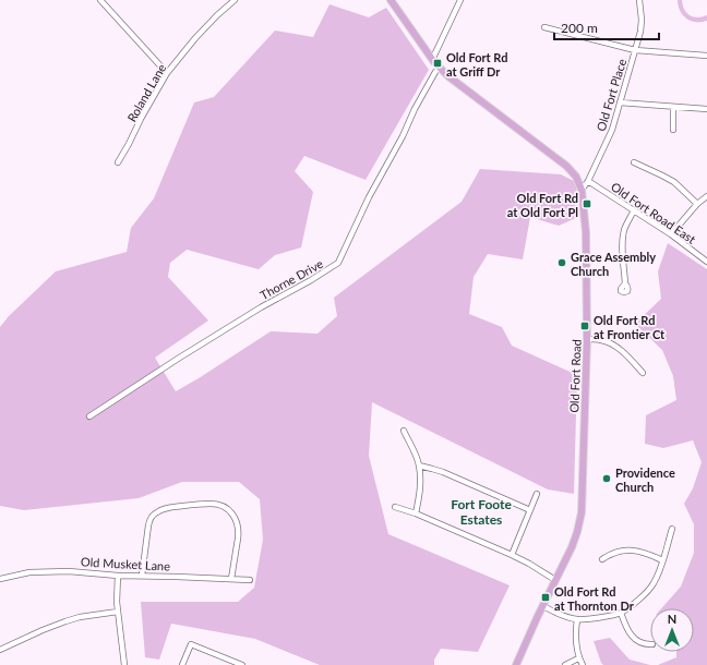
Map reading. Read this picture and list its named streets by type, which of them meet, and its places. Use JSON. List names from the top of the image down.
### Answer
{
  "streets": {
    "main road": ["Old Fort Road"],
    "street": [
      "Roland Lane",
      "Old Fort Place",
      "Old Fort Road East",
      "Thorne Drive",
      "Old Musket Lane"
    ]
  },
  "crossings": [
    ["Old Fort Place", "Old Fort Road East"],
    ["Old Fort Place", "Old Fort Road"],
    ["Thorne Drive", "Old Fort Road"]
  ],
  "districts": ["Fort Foote Estates"],
  "places": {
    "transit": [
      "Old Fort Rd at Griff Dr",
      "Old Fort Rd at Old Fort Pl",
      "Old Fort Rd at Frontier Ct",
      "Old Fort Rd at Thornton Dr"
    ],
    "other": ["Grace Assembly Church", "Providence Church"]
  },
  "scale_bar": "200 m",
  "north": "top"
}
